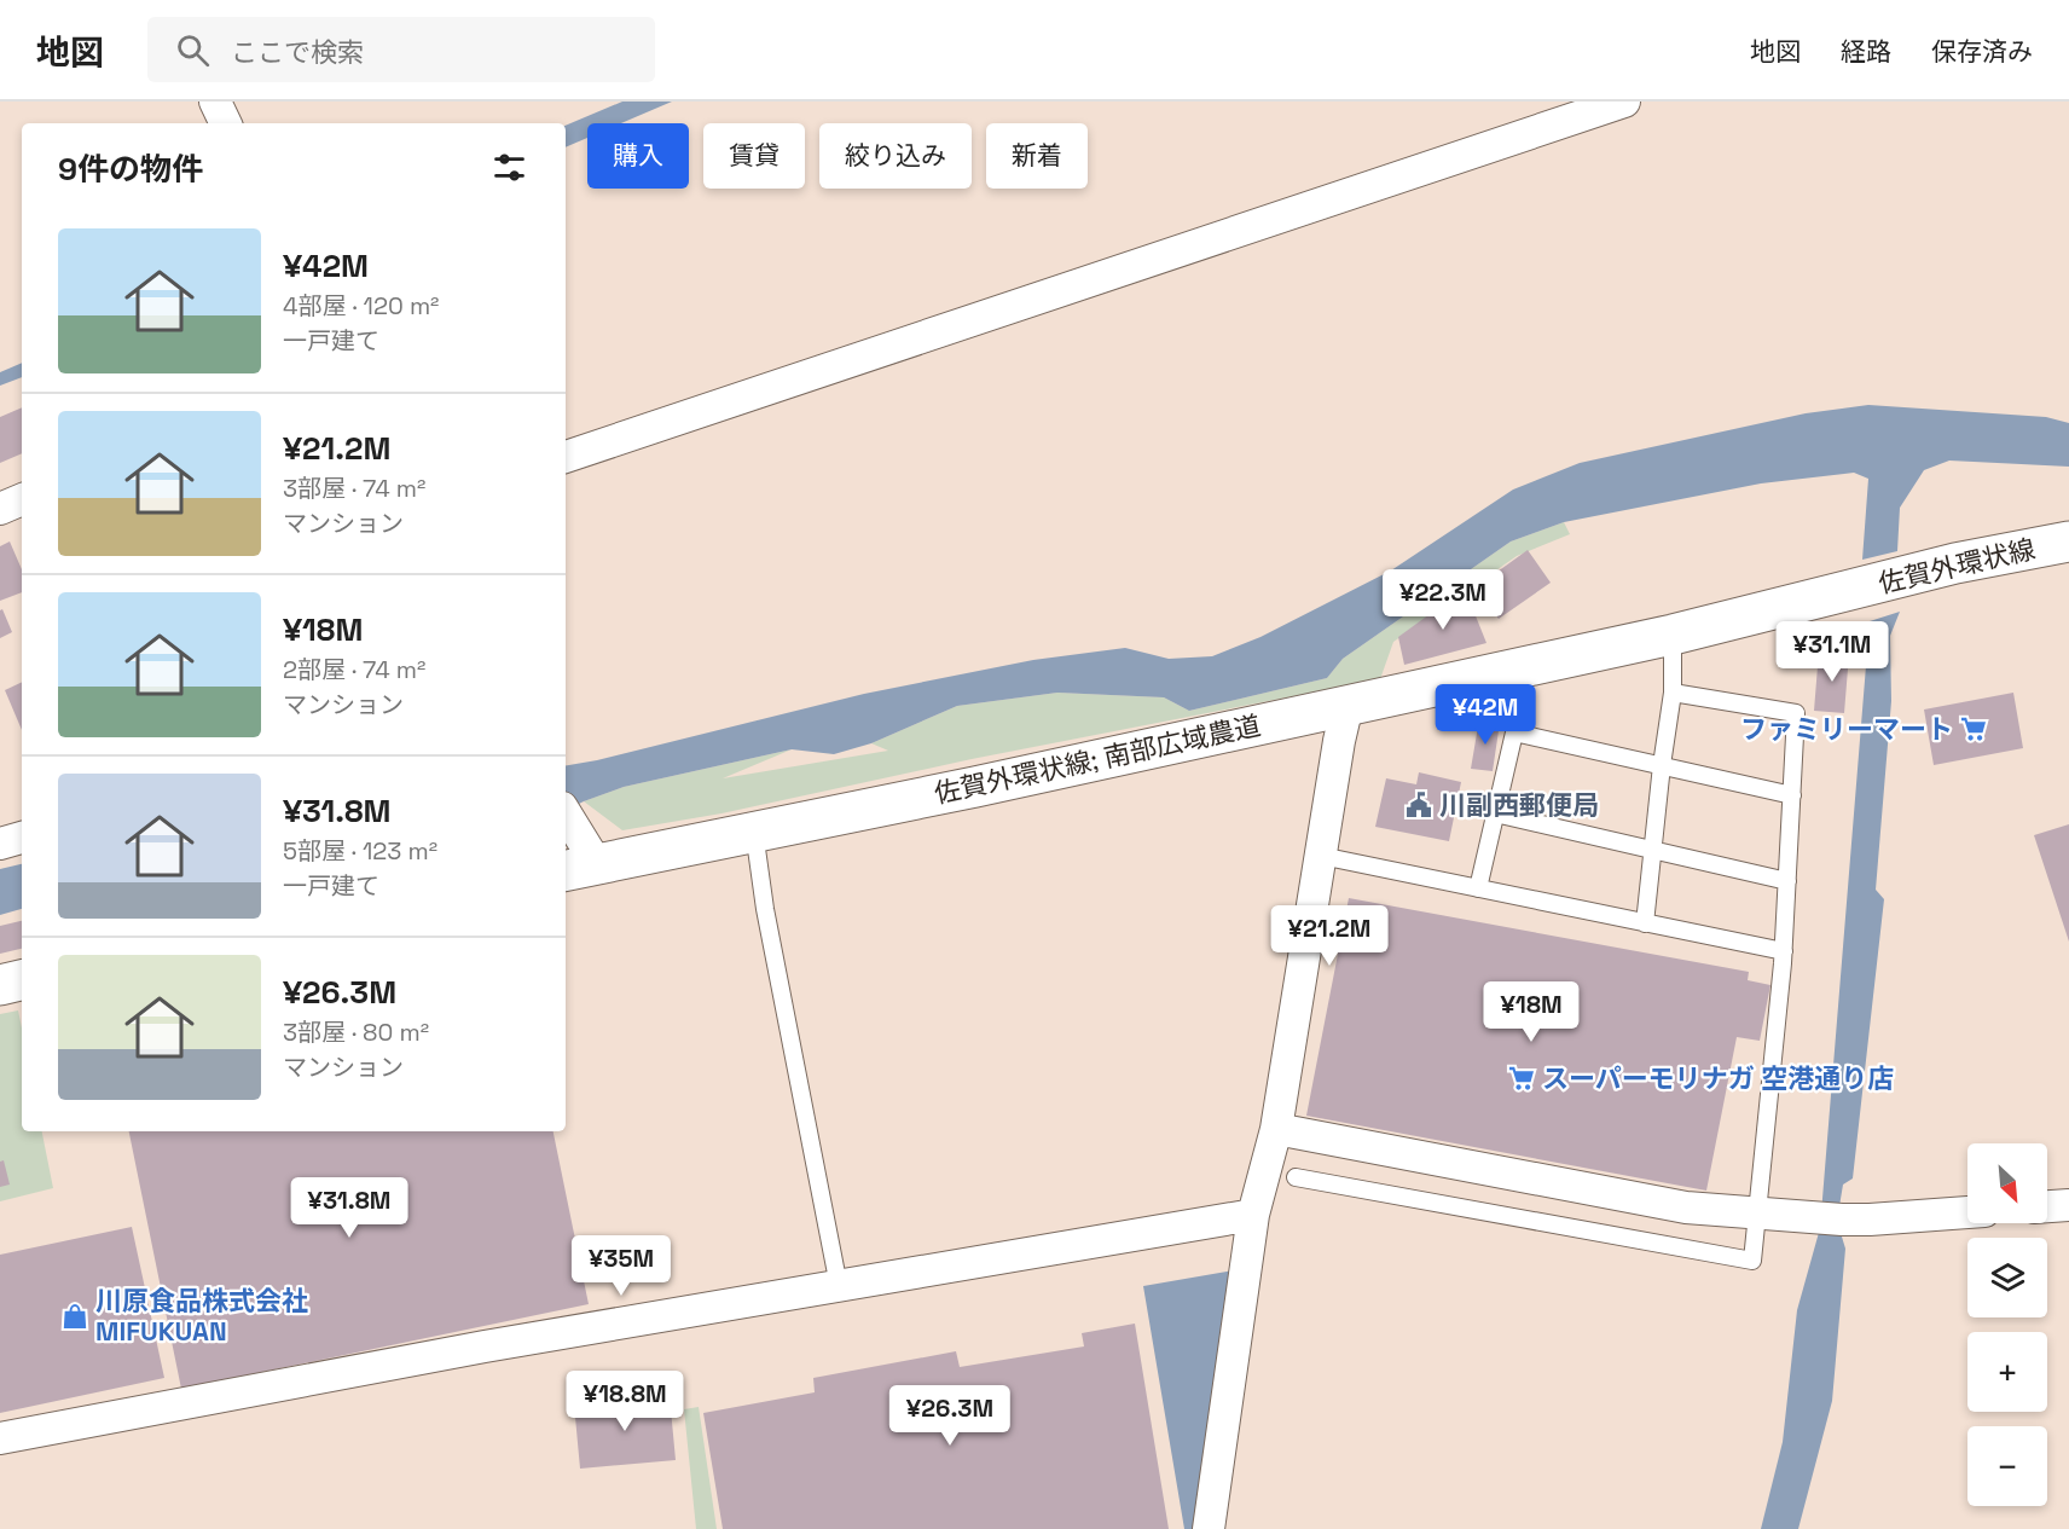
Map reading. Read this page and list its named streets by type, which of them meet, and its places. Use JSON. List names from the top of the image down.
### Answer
{
  "streets": {
    "main road": ["佐賀外環状線", "佐賀外環状線; 南部広域農道"]
  },
  "crossings": [
    ["佐賀外環状線", "佐賀外環状線; 南部広域農道"]
  ],
  "places": {
    "supermarket": ["ファミリーマート", "スーパーモリナガ 空港通り店"],
    "public building": ["川副西郵便局"],
    "shop": ["川原食品株式会社 MIFUKUAN"]
  },
  "north": "bottom right",
  "page": {
    "header": "地図",
    "search": "ここで検索",
    "nav": ["地図", "経路", "保存済み"],
    "chip": [
      "購入",
      "賃貸",
      "絞り込み",
      "新着"
    ],
    "heading": "9件の物件",
    "list": [
      {
        "name": "¥42M",
        "note": "4部屋 · 120 m² · 一戸建て"
      },
      {
        "name": "¥21.2M",
        "note": "3部屋 · 74 m² · マンション"
      },
      {
        "name": "¥18M",
        "note": "2部屋 · 74 m² · マンション"
      },
      {
        "name": "¥31.8M",
        "note": "5部屋 · 123 m² · 一戸建て"
      },
      {
        "name": "¥26.3M",
        "note": "3部屋 · 80 m² · マンション"
      }
    ],
    "price": [
      "¥22.3M",
      "¥31.1M",
      "¥42M",
      "¥21.2M",
      "¥18M",
      "¥31.8M",
      "¥35M",
      "¥18.8M",
      "¥26.3M"
    ],
    "map_buttons": ["+", "−"]
  }
}
